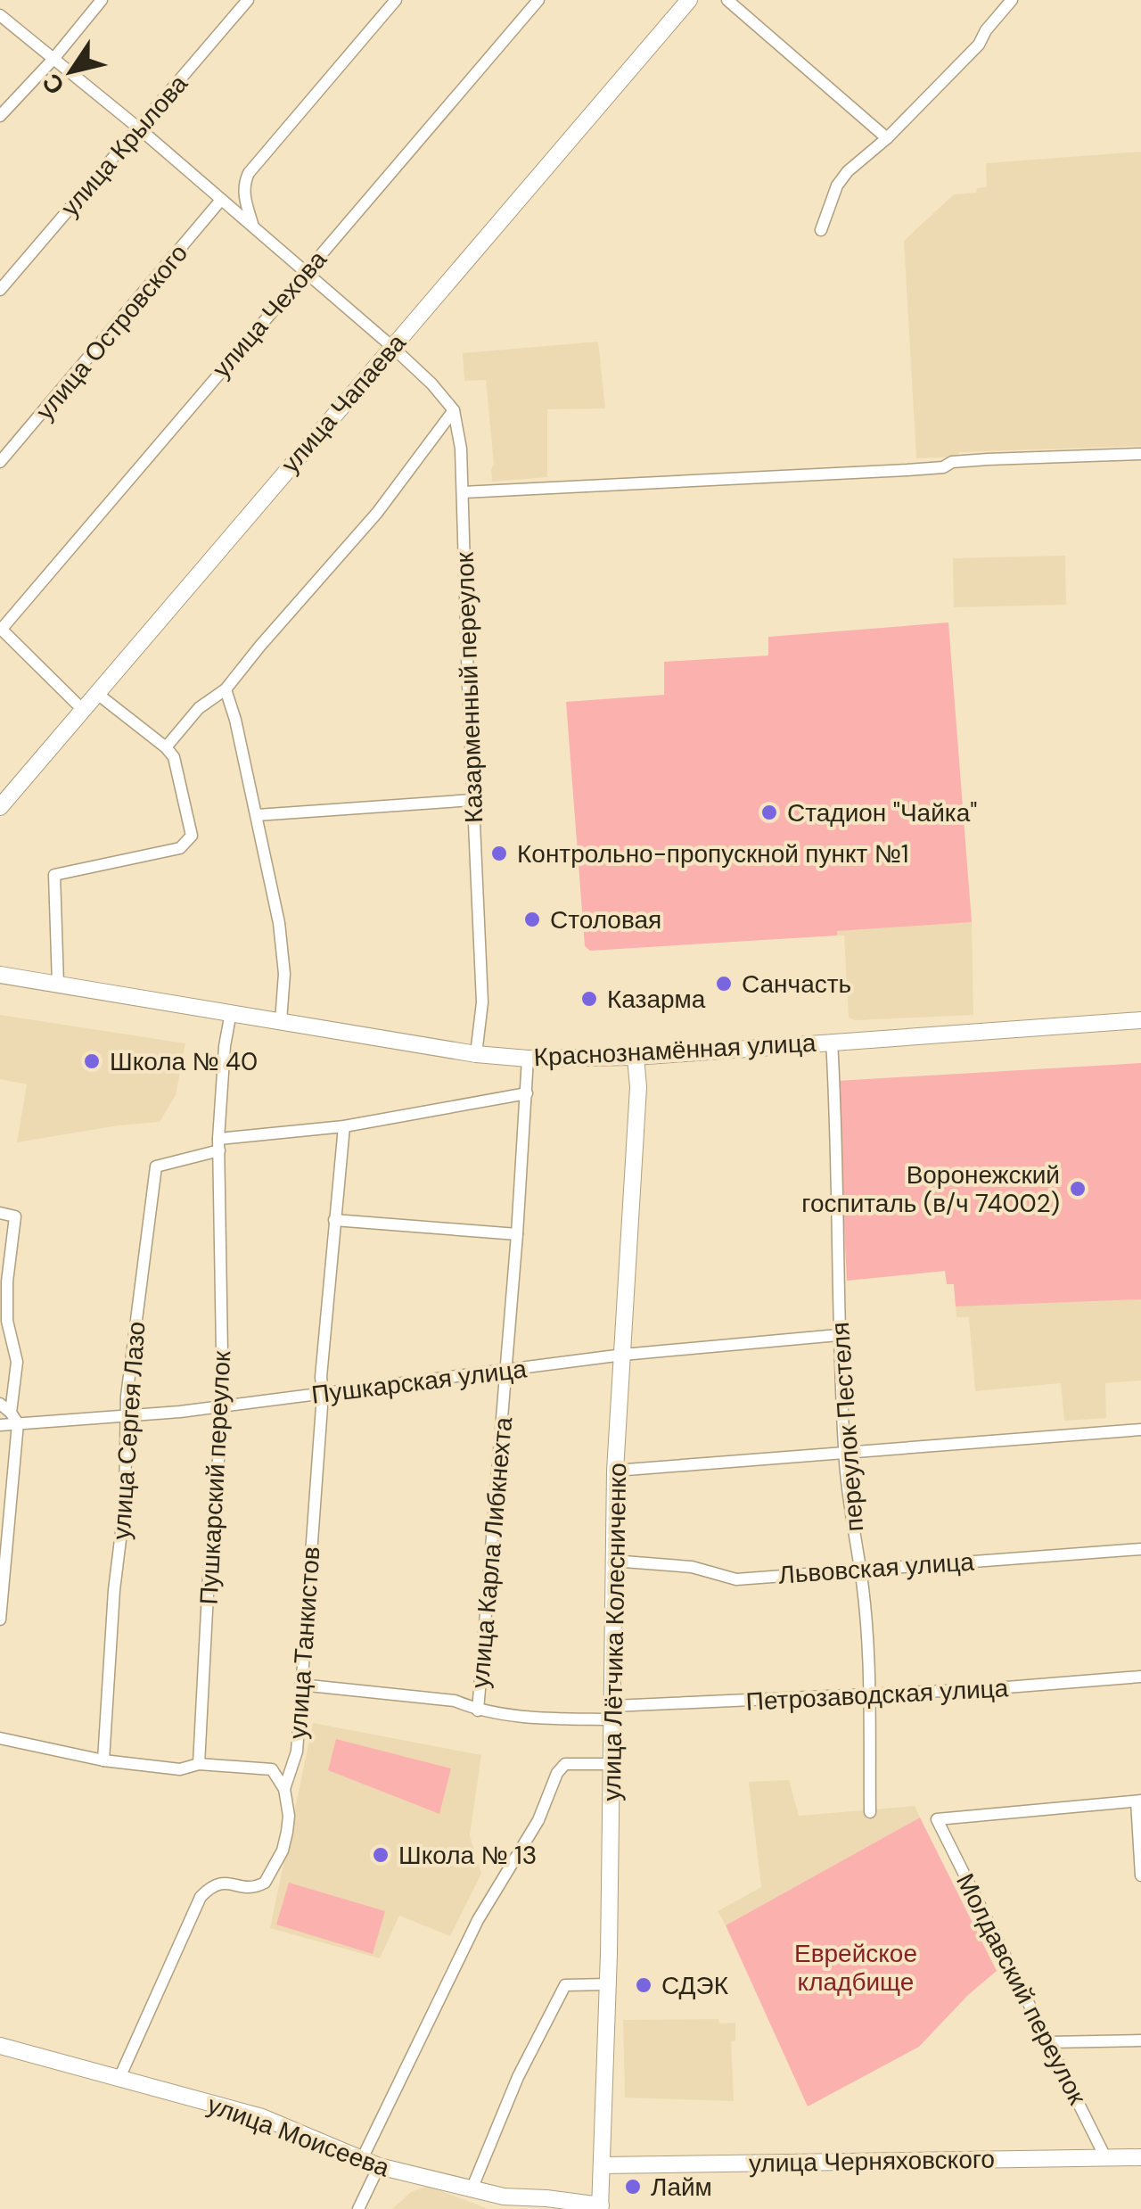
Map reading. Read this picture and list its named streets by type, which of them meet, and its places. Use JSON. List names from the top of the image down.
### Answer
{
  "streets": {
    "street": [
      "улица Крылова",
      "улица Чехова",
      "улица Островского",
      "улица Чапаева",
      "Казарменный переулок",
      "Краснознамённая улица",
      "Пушкарская улица",
      "переулок Пестеля",
      "улица Сергея Лазо",
      "Пушкарский переулок",
      "улица Карла Либкнехта",
      "Львовская улица",
      "улица Лётчика Колесниченко",
      "улица Танкистов",
      "Петрозаводская улица",
      "Молдавский переулок",
      "улица Моисеева",
      "улица Черняховского"
    ]
  },
  "crossings": [
    ["Казарменный переулок", "Краснознамённая улица"],
    ["Краснознамённая улица", "переулок Пестеля"],
    ["Краснознамённая улица", "Пушкарский переулок"],
    ["Краснознамённая улица", "улица Карла Либкнехта"],
    ["Краснознамённая улица", "улица Лётчика Колесниченко"],
    ["Пушкарская улица", "переулок Пестеля"],
    ["Пушкарская улица", "улица Сергея Лазо"],
    ["Пушкарская улица", "Пушкарский переулок"],
    ["Пушкарская улица", "улица Карла Либкнехта"],
    ["Пушкарская улица", "улица Лётчика Колесниченко"],
    ["Пушкарская улица", "улица Танкистов"],
    ["переулок Пестеля", "Львовская улица"],
    ["переулок Пестеля", "Петрозаводская улица"],
    ["улица Сергея Лазо", "Пушкарский переулок"],
    ["улица Карла Либкнехта", "Петрозаводская улица"],
    ["Львовская улица", "улица Лётчика Колесниченко"],
    ["улица Лётчика Колесниченко", "Петрозаводская улица"],
    ["улица Лётчика Колесниченко", "улица Моисеева"],
    ["улица Лётчика Колесниченко", "улица Черняховского"],
    ["улица Танкистов", "Петрозаводская улица"],
    ["улица Танкистов", "улица Моисеева"],
    ["Молдавский переулок", "улица Черняховского"]
  ],
  "parks": ["Еврейское кладбище"],
  "places": [
    "Стадион \"Чайка\"",
    "Контрольно-пропускной пункт №1",
    "Столовая",
    "Санчасть",
    "Казарма",
    "Школа № 40",
    "Воронежский госпиталь (в/ч 74002)",
    "Школа № 13",
    "СДЭК",
    "Лайм"
  ],
  "north": "bottom left"
}
